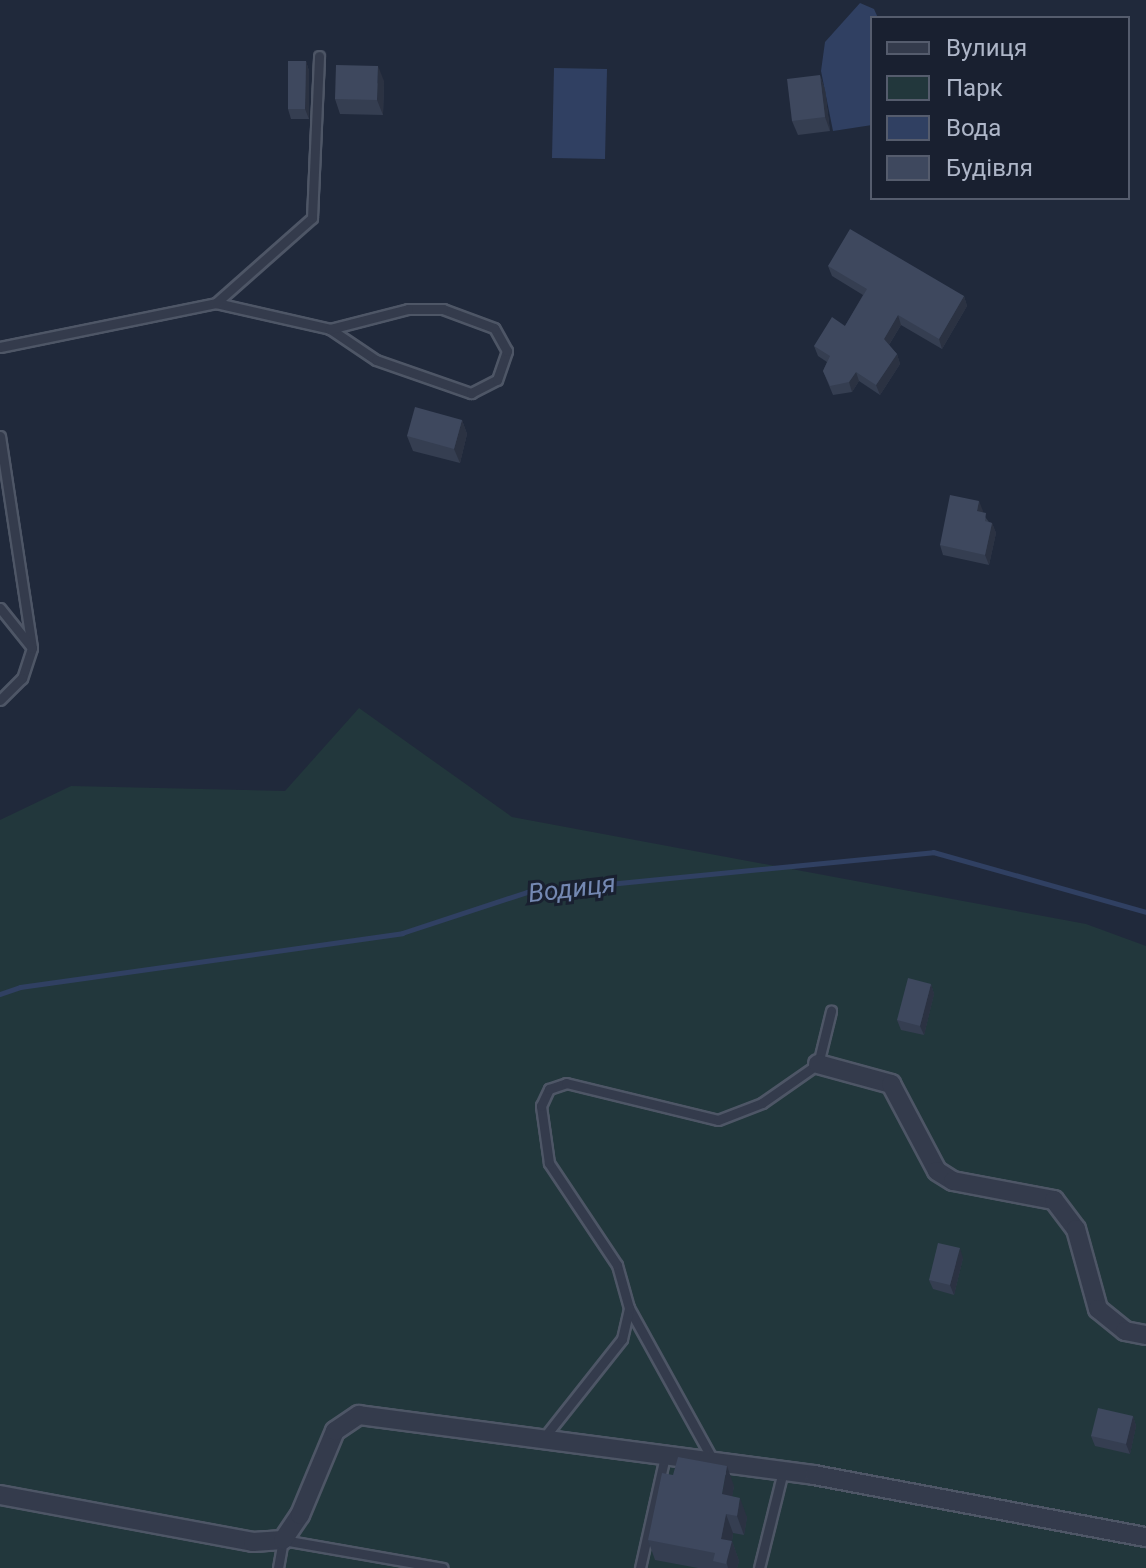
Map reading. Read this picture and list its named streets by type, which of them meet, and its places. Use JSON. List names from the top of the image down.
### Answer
{
  "water": ["Водиця"],
  "legend": [
    "Вулиця",
    "Парк",
    "Вода",
    "Будівля"
  ]
}
